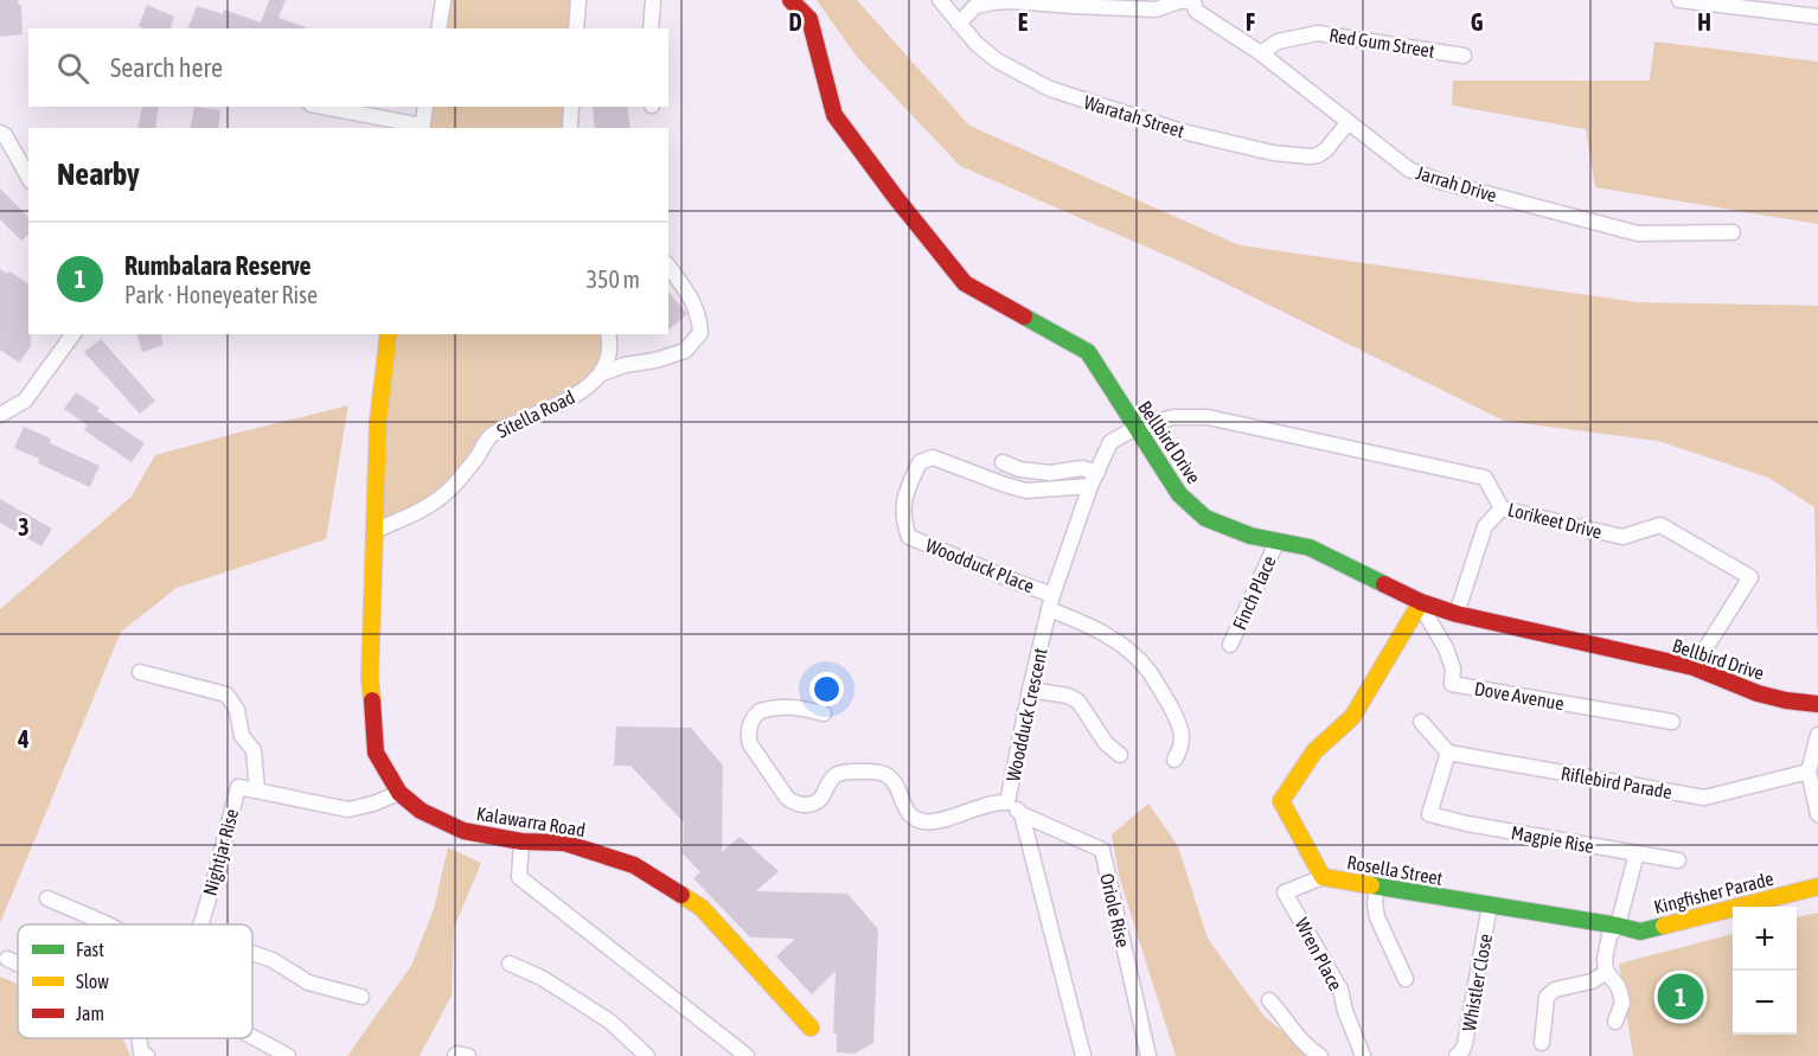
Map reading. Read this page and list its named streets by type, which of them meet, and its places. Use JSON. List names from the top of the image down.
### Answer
{
  "streets": {
    "street": [
      "Red Gum Street",
      "Waratah Street",
      "Jarrah Drive",
      "Sitella Road",
      "Bellbird Drive",
      "Lorikeet Drive",
      "Woodduck Place",
      "Finch Place",
      "Dove Avenue",
      "Woodduck Crescent",
      "Riflebird Parade",
      "Kalawarra Road",
      "Magpie Rise",
      "Nightjar Rise",
      "Rosella Street",
      "Kingfisher Parade",
      "Oriole Rise",
      "Wren Place",
      "Whistler Close"
    ]
  },
  "crossings": [
    ["Red Gum Street", "Jarrah Drive"],
    ["Waratah Street", "Jarrah Drive"],
    ["Sitella Road", "Kalawarra Road"],
    ["Bellbird Drive", "Lorikeet Drive"],
    ["Bellbird Drive", "Finch Place"],
    ["Bellbird Drive", "Dove Avenue"],
    ["Bellbird Drive", "Woodduck Crescent"],
    ["Bellbird Drive", "Rosella Street"],
    ["Lorikeet Drive", "Woodduck Crescent"],
    ["Woodduck Place", "Woodduck Crescent"],
    ["Dove Avenue", "Rosella Street"],
    ["Woodduck Crescent", "Oriole Rise"],
    ["Riflebird Parade", "Magpie Rise"],
    ["Rosella Street", "Kingfisher Parade"],
    ["Rosella Street", "Wren Place"],
    ["Rosella Street", "Whistler Close"]
  ],
  "legend": ["Fast", "Slow", "Jam"],
  "page": {
    "search": "Search here",
    "heading": "Nearby",
    "list": [
      {
        "mark": "1",
        "name": "Rumbalara Reserve",
        "note": "Park · Honeyeater Rise",
        "value": "350 m"
      }
    ],
    "map_buttons": ["+", "−"],
    "pins": "1"
  },
  "grid": {
    "columns": [
      "D",
      "E",
      "F",
      "G",
      "H"
    ],
    "rows": ["3", "4"]
  }
}
